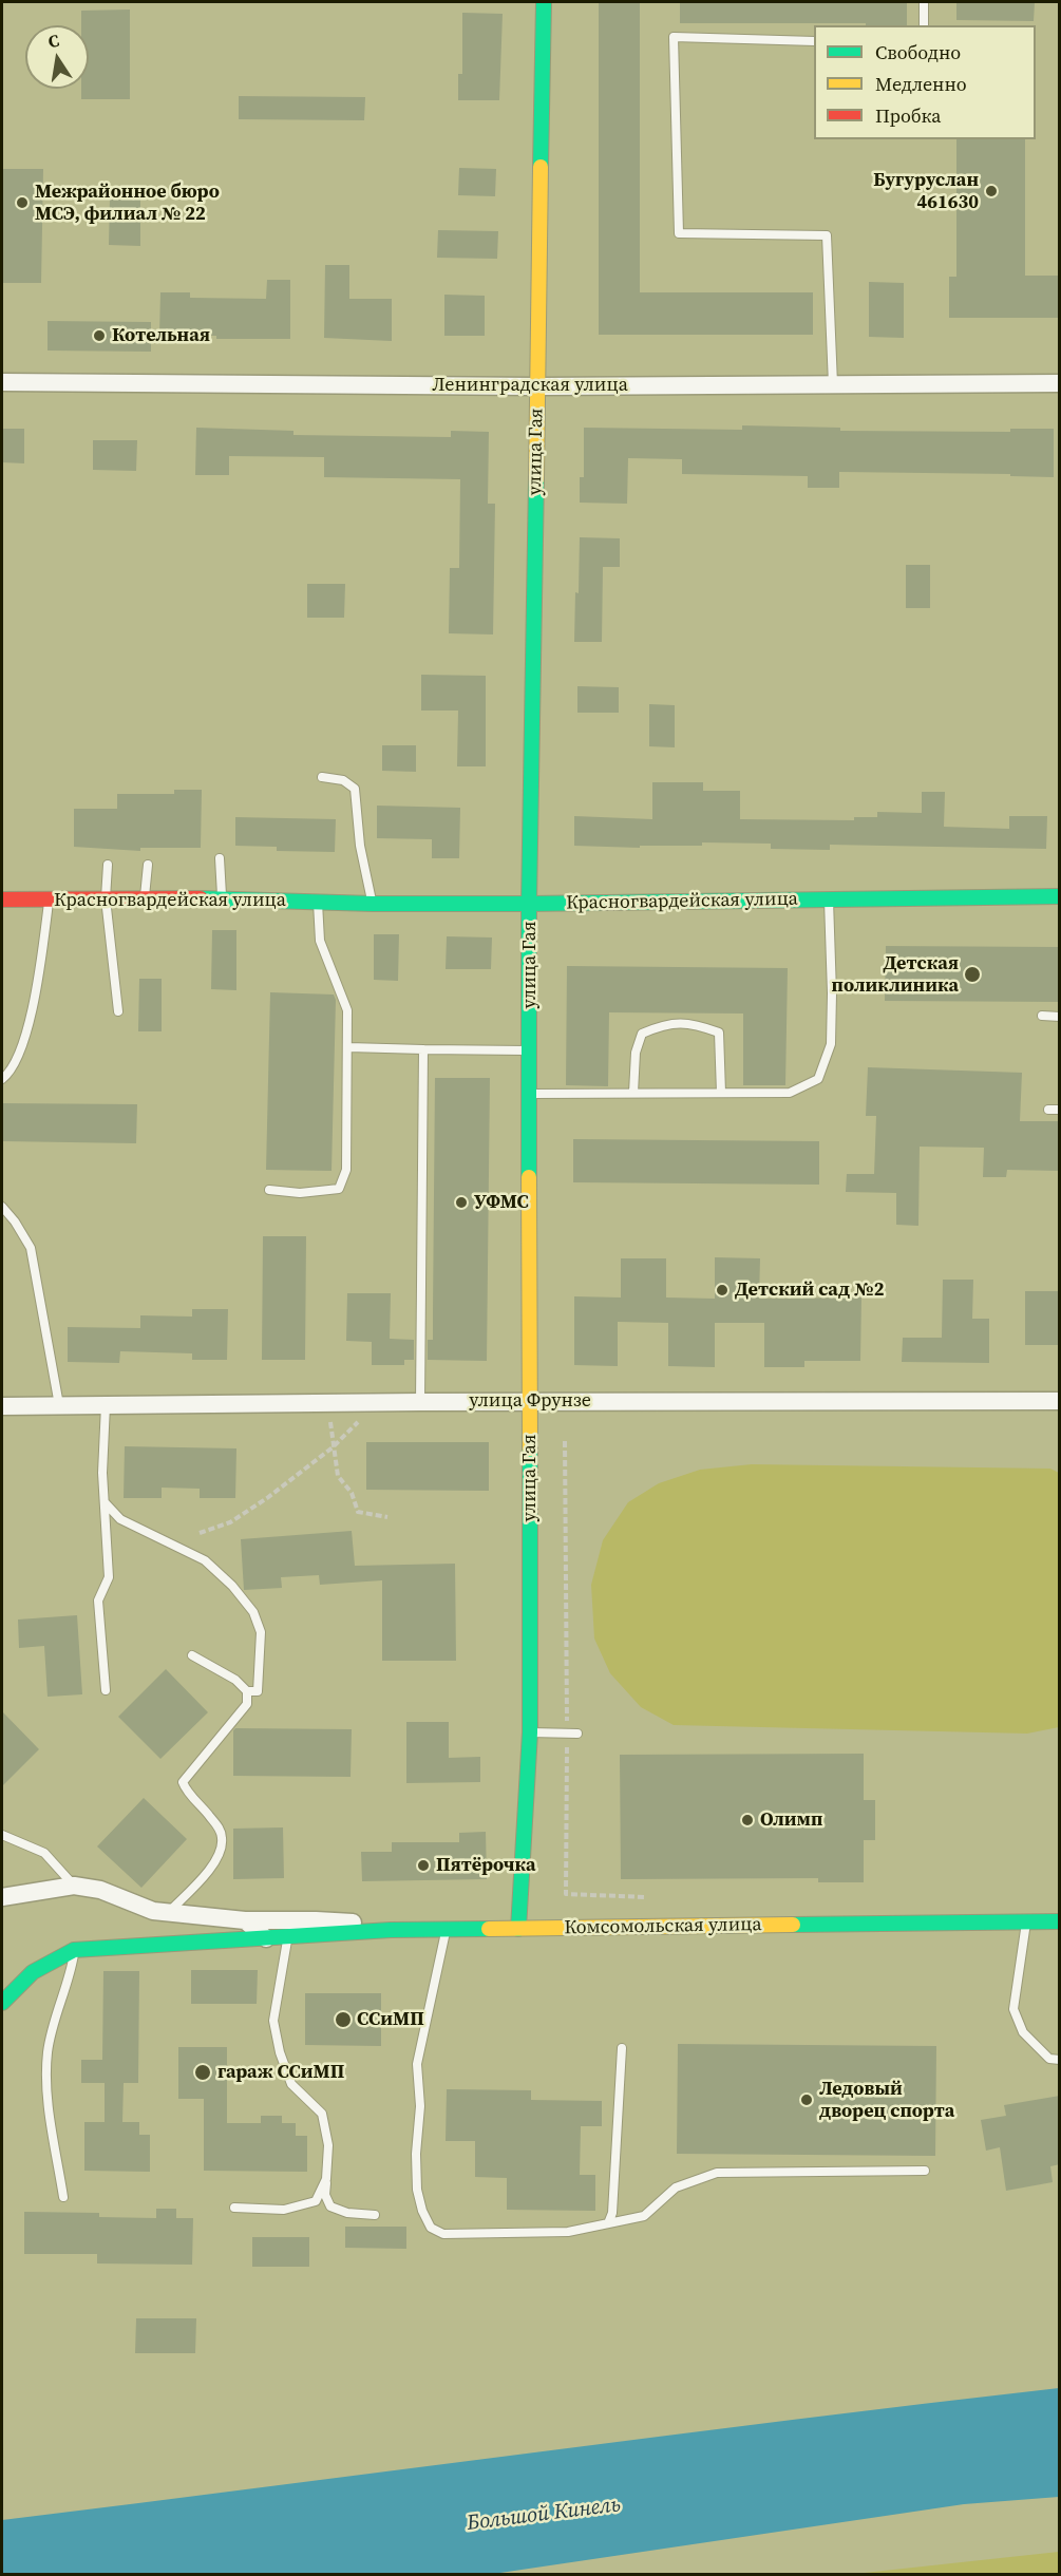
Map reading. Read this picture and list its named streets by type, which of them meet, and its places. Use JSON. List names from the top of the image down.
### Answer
{
  "streets": {
    "street": [
      "Ленинградская улица",
      "улица Гая",
      "Красногвардейская улица",
      "улица Фрунзе",
      "Комсомольская улица"
    ]
  },
  "crossings": [
    ["Ленинградская улица", "улица Гая"],
    ["улица Гая", "Красногвардейская улица"],
    ["улица Гая", "улица Фрунзе"],
    ["улица Гая", "Комсомольская улица"]
  ],
  "water": ["Большой Кинель"],
  "places": [
    "Бугуруслан 461630",
    "Межрайонное бюро МСЭ, филиал № 22",
    "Котельная",
    "Детская поликлиника",
    "УФМС",
    "Детский сад №2",
    "Олимп",
    "Пятёрочка",
    "ССиМП",
    "гараж ССиМП",
    "Ледовый дворец спорта"
  ],
  "legend": ["Свободно", "Медленно", "Пробка"],
  "north": "top"
}
